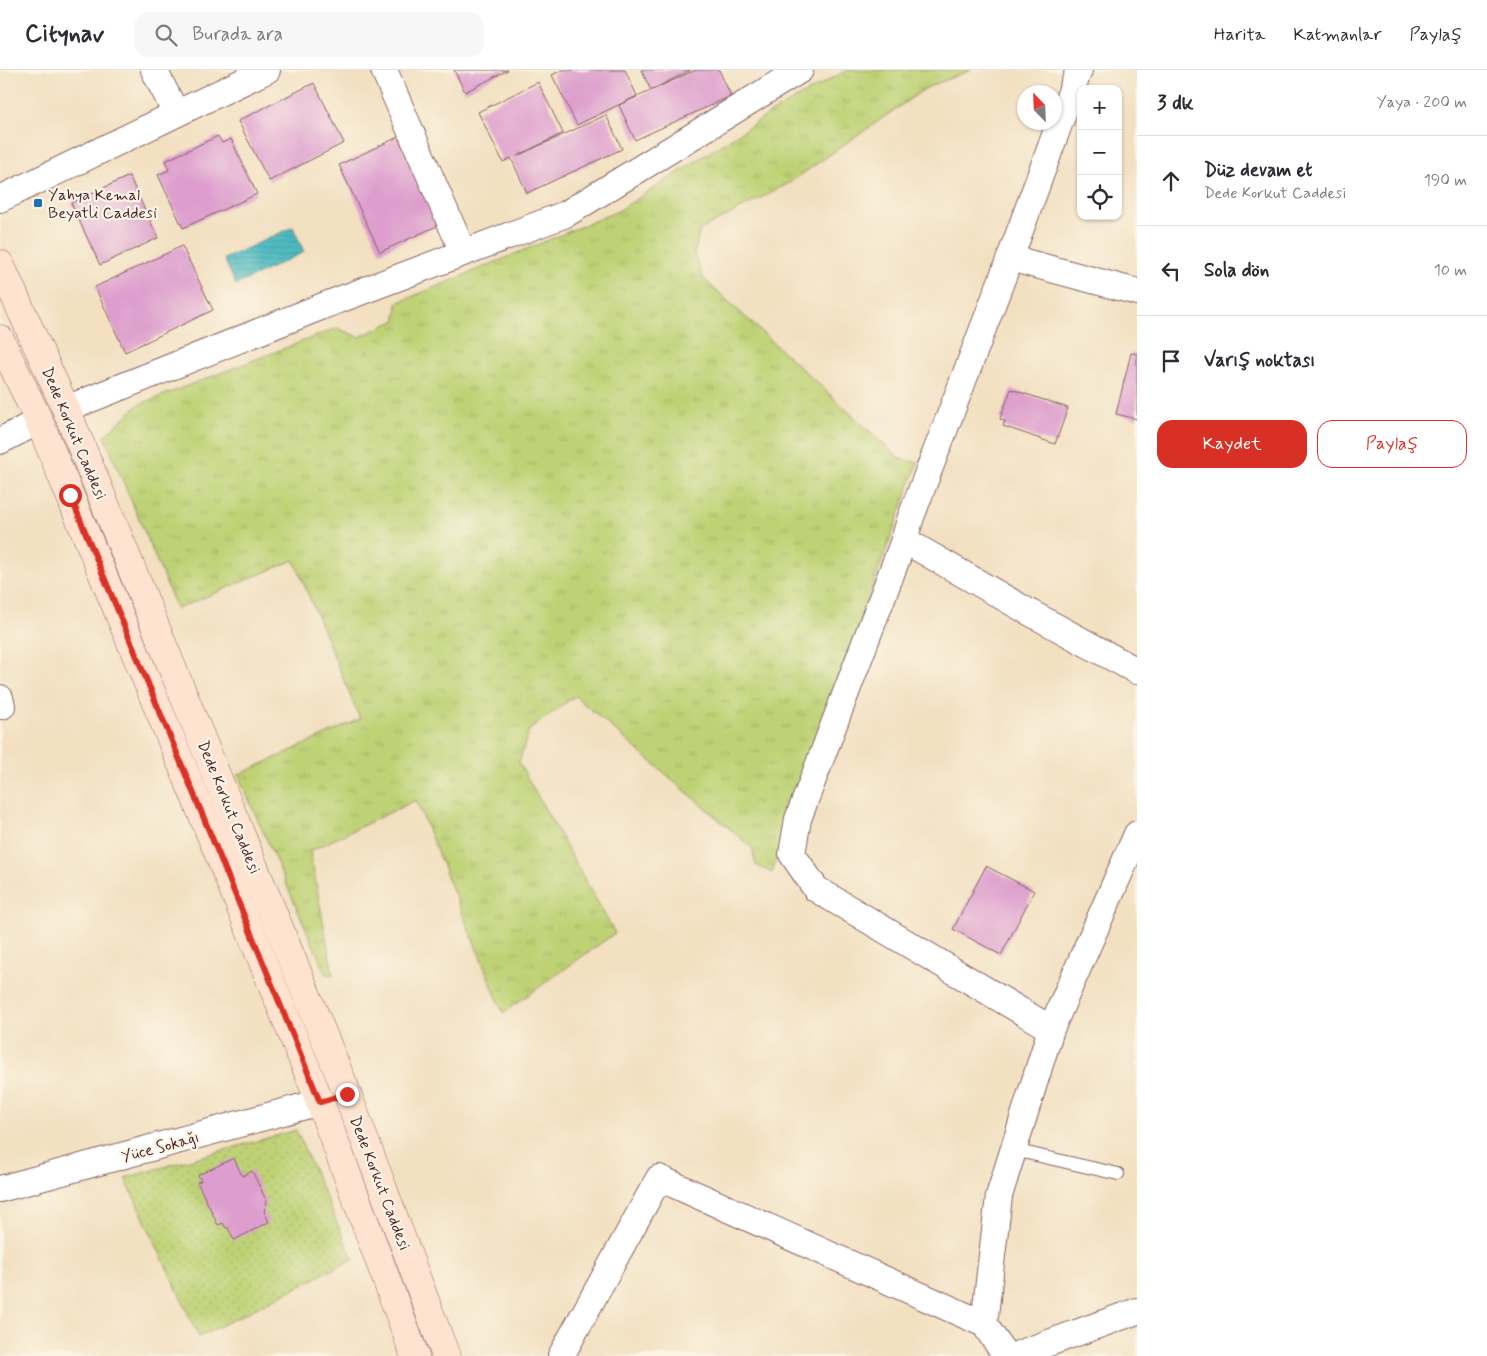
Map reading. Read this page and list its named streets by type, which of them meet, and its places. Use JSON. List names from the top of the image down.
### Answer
{
  "streets": {
    "street": ["Dede Korkut Caddesi", "Yüce Sokağı"]
  },
  "crossings": [
    ["Dede Korkut Caddesi", "Yüce Sokağı"]
  ],
  "places": {
    "transit": ["Yahya Kemal Beyatli Caddesi"]
  },
  "north": "top left",
  "page": {
    "header": "Citynav",
    "search": "Burada ara",
    "nav": ["Harita", "Katmanlar", "Paylaş"],
    "heading": ["3 dk", "Yaya · 200 m"],
    "map_buttons": ["+", "−"],
    "list": [
      ["Düz devam et", "Dede Korkut Caddesi", "190 m"],
      ["Sola dön", "10 m"],
      "Varış noktası"
    ],
    "buttons": ["Kaydet", "Paylaş"]
  }
}
